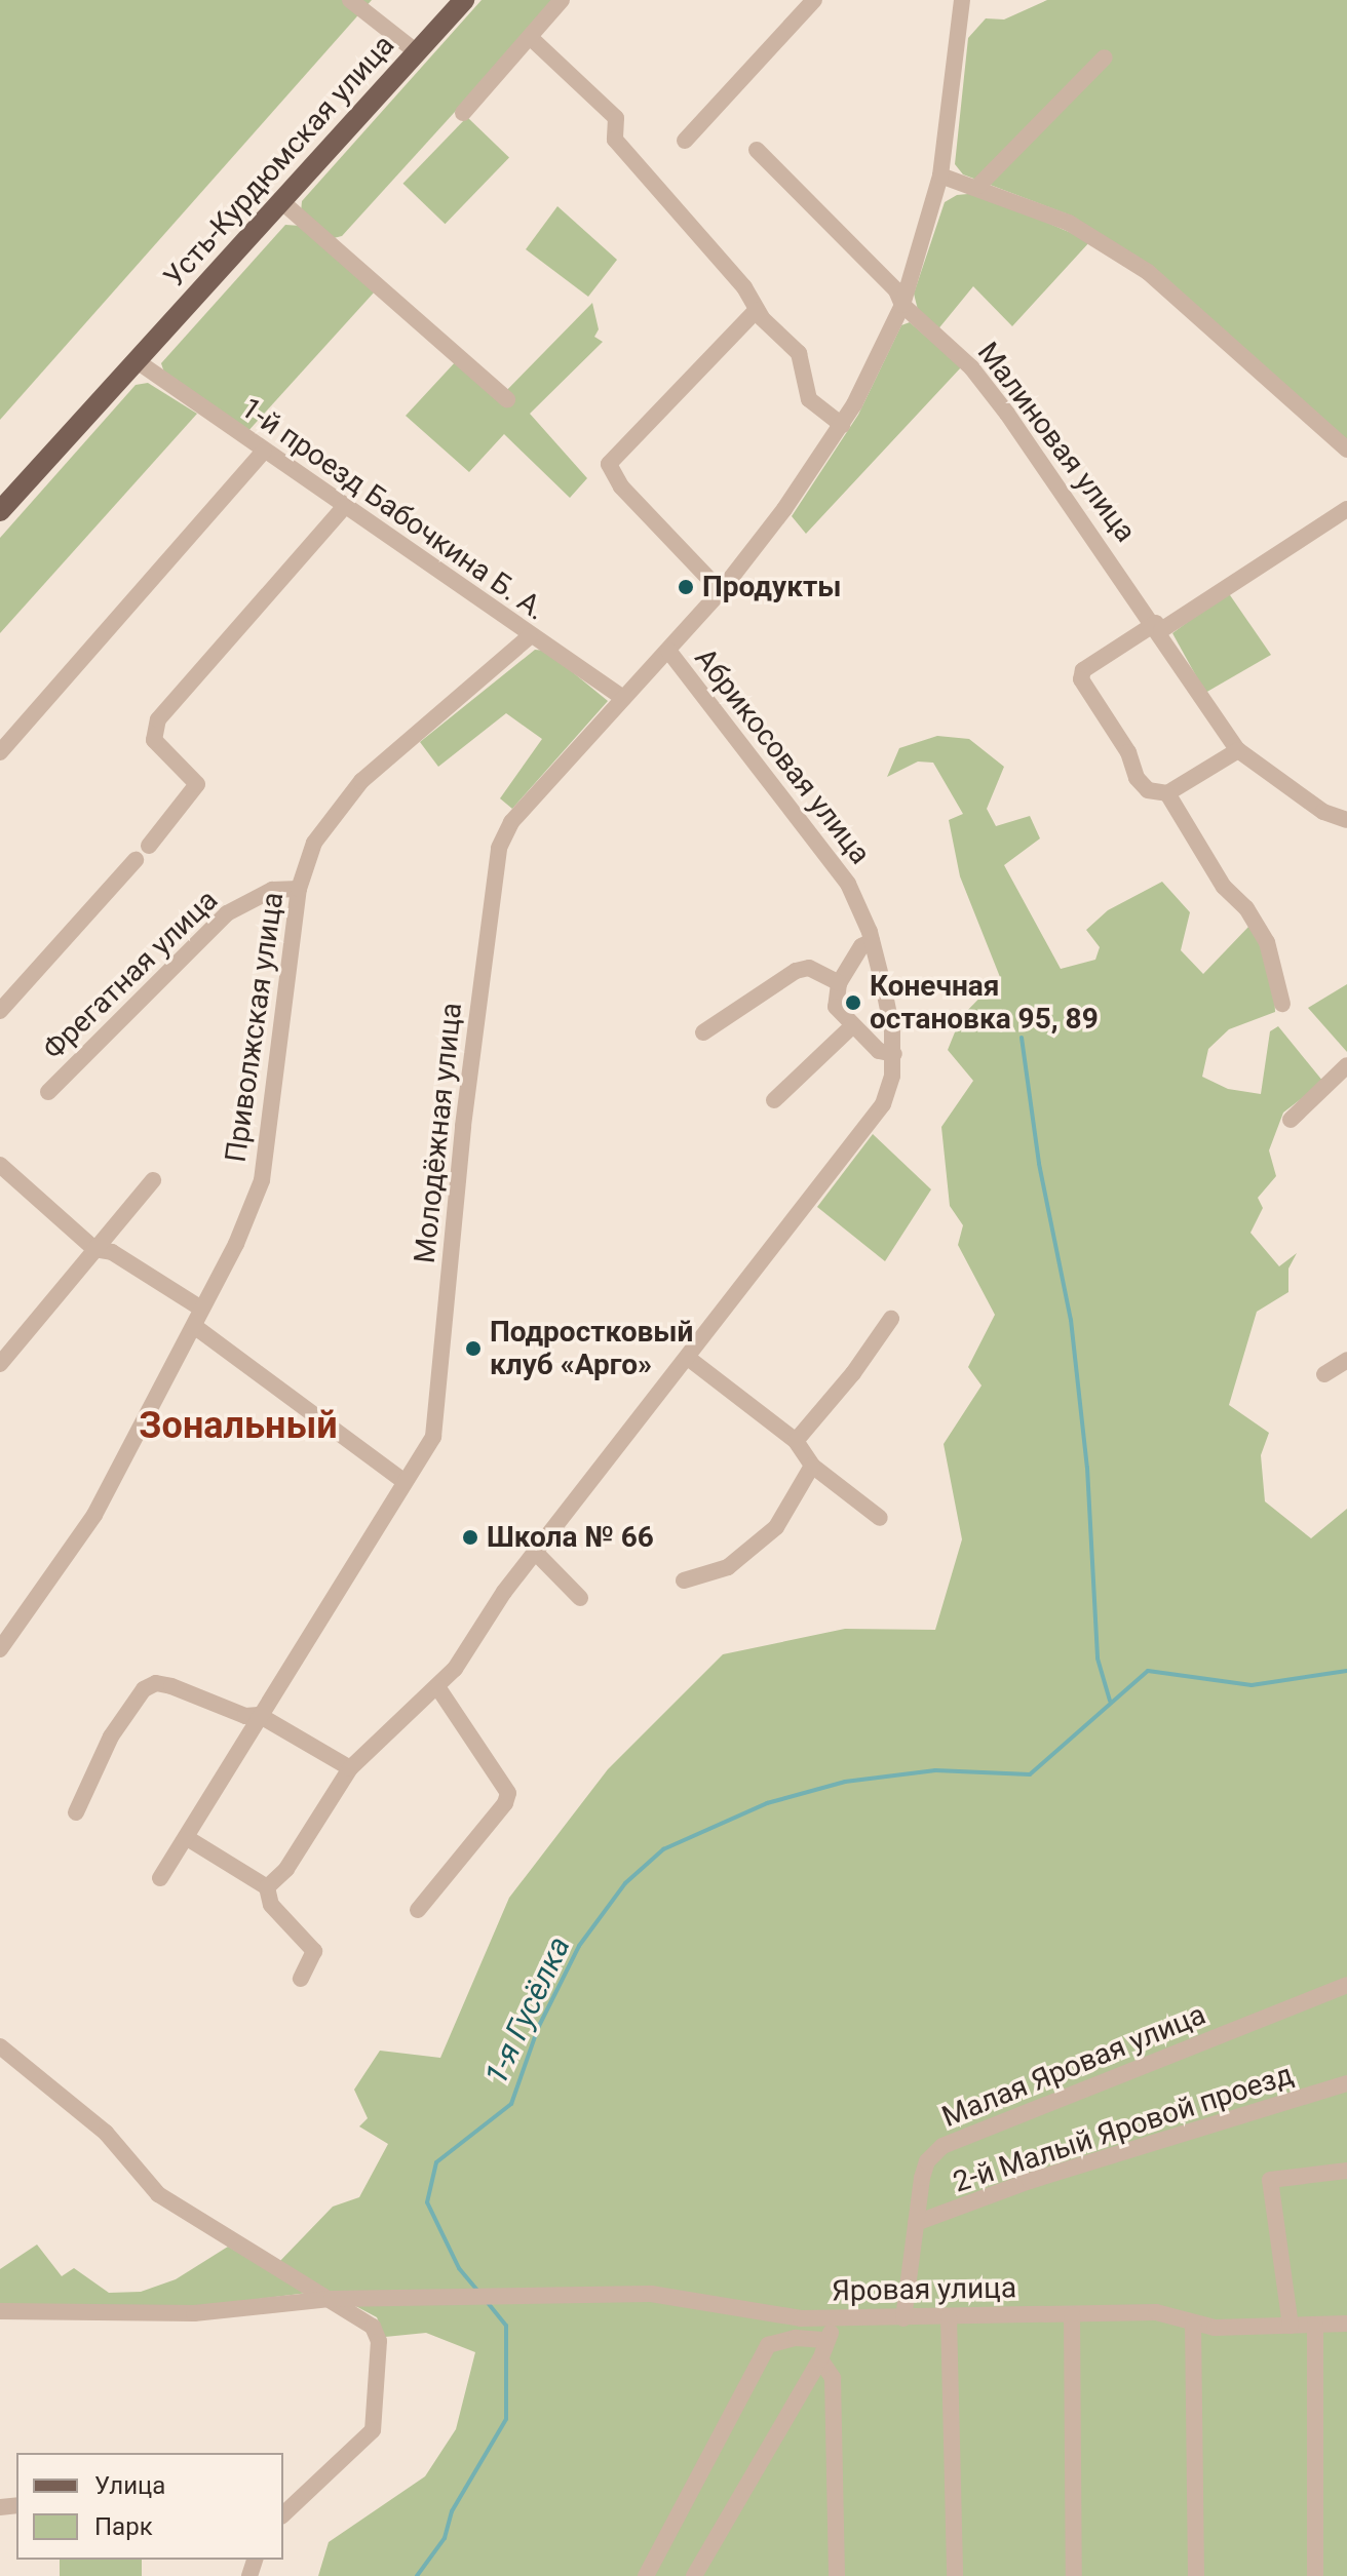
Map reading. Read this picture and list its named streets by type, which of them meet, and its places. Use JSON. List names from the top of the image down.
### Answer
{
  "streets": {
    "main road": ["Усть-Курдюмская улица"],
    "street": [
      "Малиновая улица",
      "1-й проезд Бабочкина Б. А.",
      "Абрикосовая улица",
      "Фрегатная улица",
      "Приволжская улица",
      "Молодёжная улица",
      "Малая Яровая улица",
      "2-й Малый Яровой проезд",
      "Яровая улица"
    ]
  },
  "crossings": [
    ["Усть-Курдюмская улица", "1-й проезд Бабочкина Б. А."],
    ["Малиновая улица", "Молодёжная улица"],
    ["1-й проезд Бабочкина Б. А.", "Приволжская улица"],
    ["1-й проезд Бабочкина Б. А.", "Молодёжная улица"],
    ["Абрикосовая улица", "Молодёжная улица"],
    ["Фрегатная улица", "Приволжская улица"],
    ["Малая Яровая улица", "2-й Малый Яровой проезд"],
    ["Малая Яровая улица", "Яровая улица"]
  ],
  "districts": ["Зональный"],
  "water": ["1-я Гусёлка"],
  "places": [
    "Продукты",
    "Конечная остановка 95, 89",
    "Подростковый клуб «Арго»",
    "Школа № 66"
  ],
  "legend": ["Улица", "Парк"]
}
